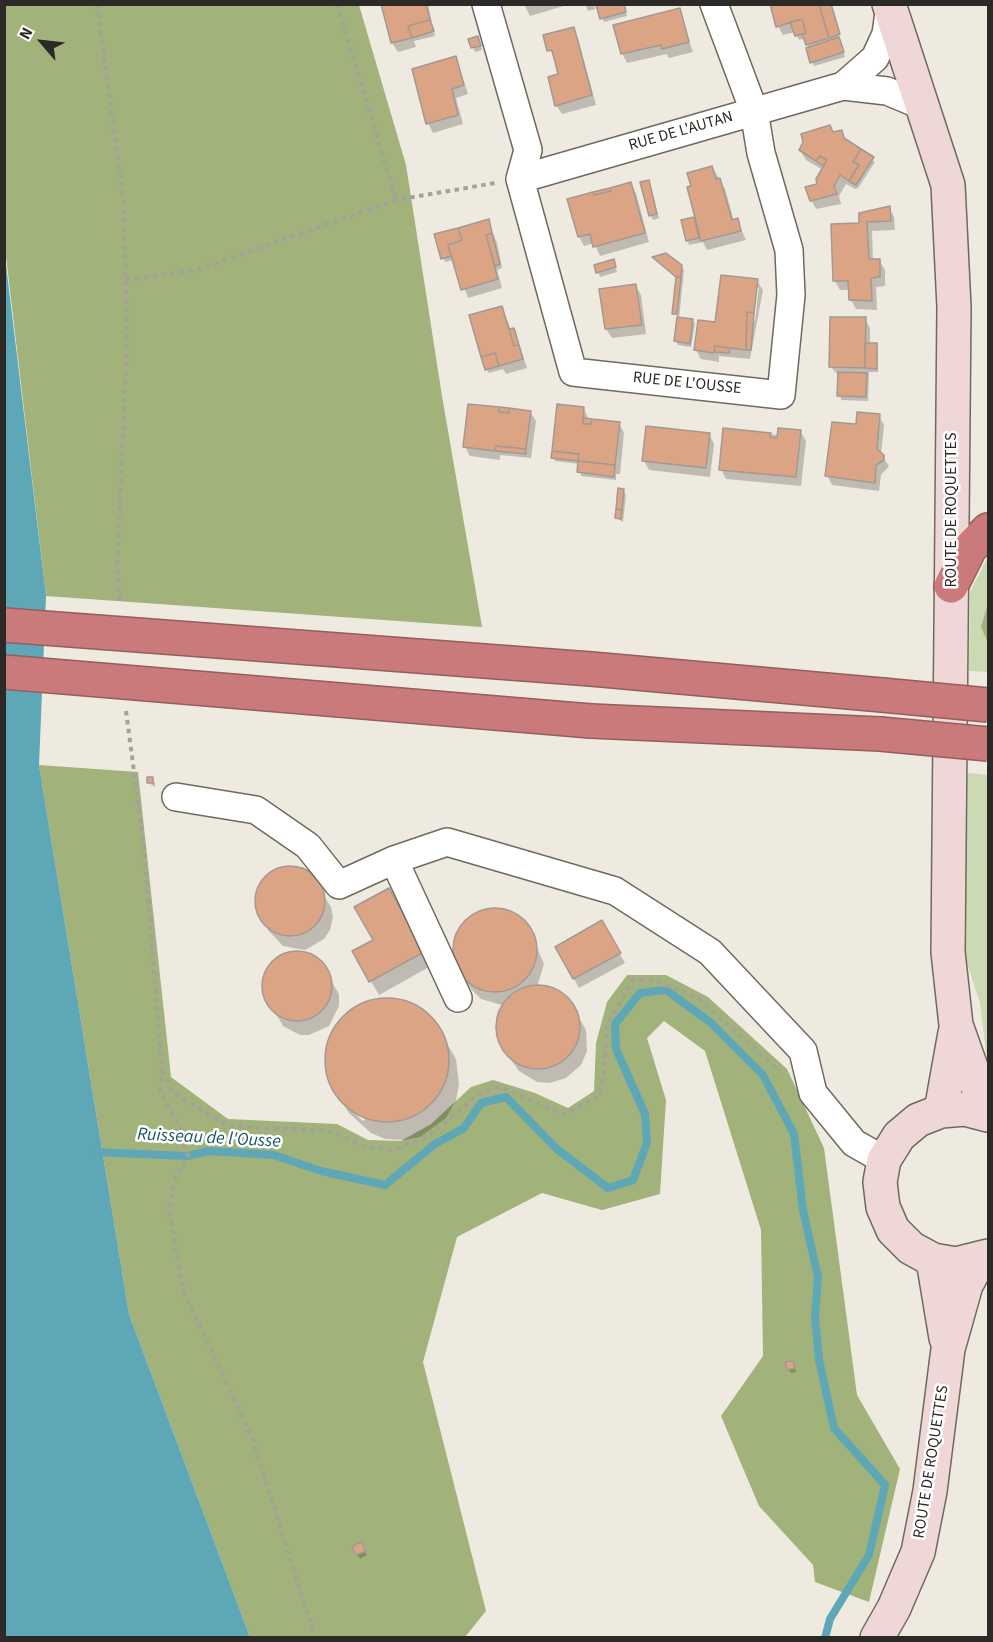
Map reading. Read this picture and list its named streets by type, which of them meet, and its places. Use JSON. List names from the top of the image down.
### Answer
{
  "streets": {
    "main road": ["ROUTE DE ROQUETTES"],
    "street": ["RUE DE L'AUTAN", "RUE DE L'OUSSE"]
  },
  "crossings": [
    ["RUE DE L'AUTAN", "RUE DE L'OUSSE"],
    ["RUE DE L'AUTAN", "ROUTE DE ROQUETTES"]
  ],
  "water": ["Ruisseau de l'Ousse"],
  "north": "top left"
}
